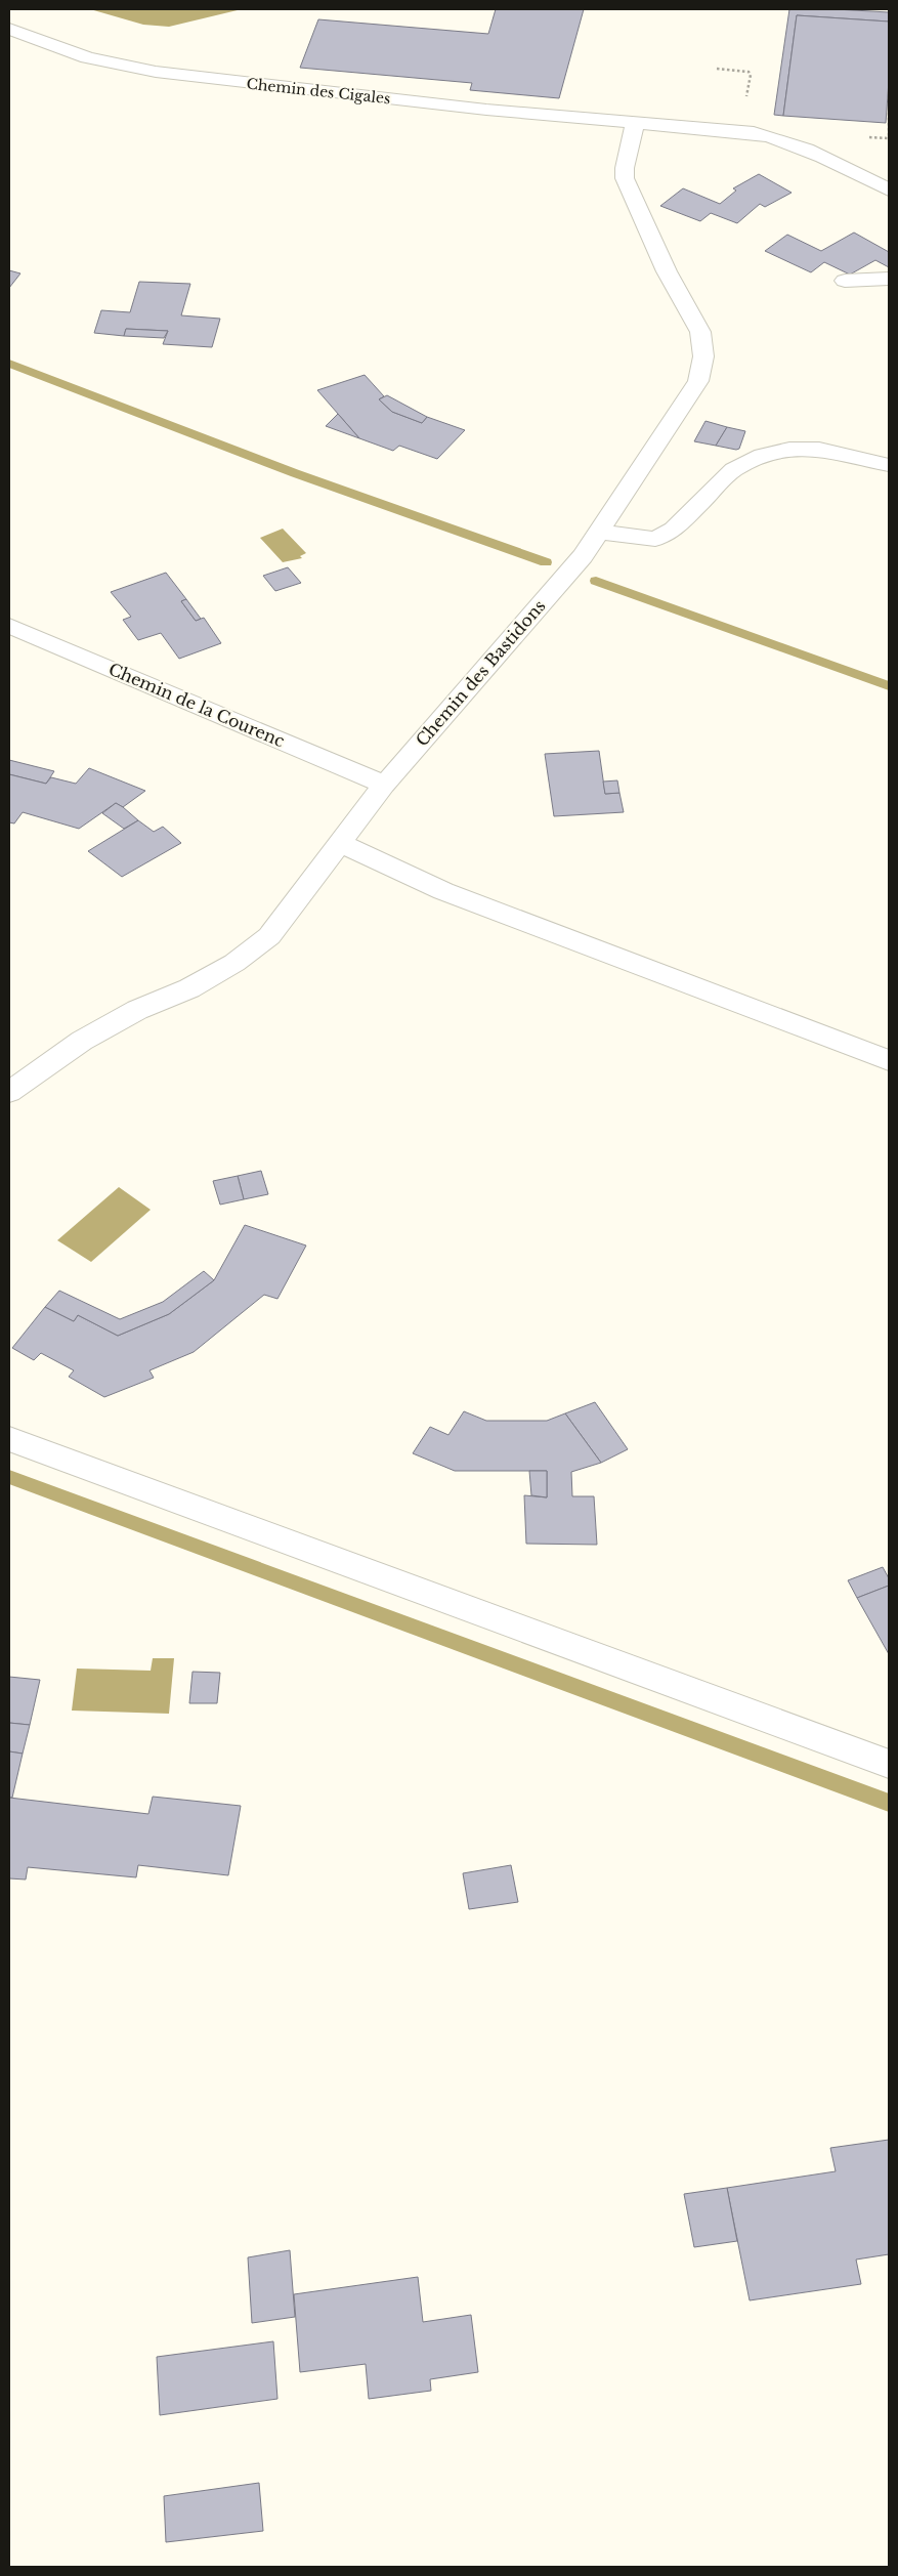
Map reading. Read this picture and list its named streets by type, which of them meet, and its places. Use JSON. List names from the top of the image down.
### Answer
{
  "streets": {
    "street": ["Chemin des Cigales", "Chemin des Bastidons", "Chemin de la Courenc"]
  },
  "crossings": [
    ["Chemin des Cigales", "Chemin des Bastidons"],
    ["Chemin des Bastidons", "Chemin de la Courenc"]
  ]
}
